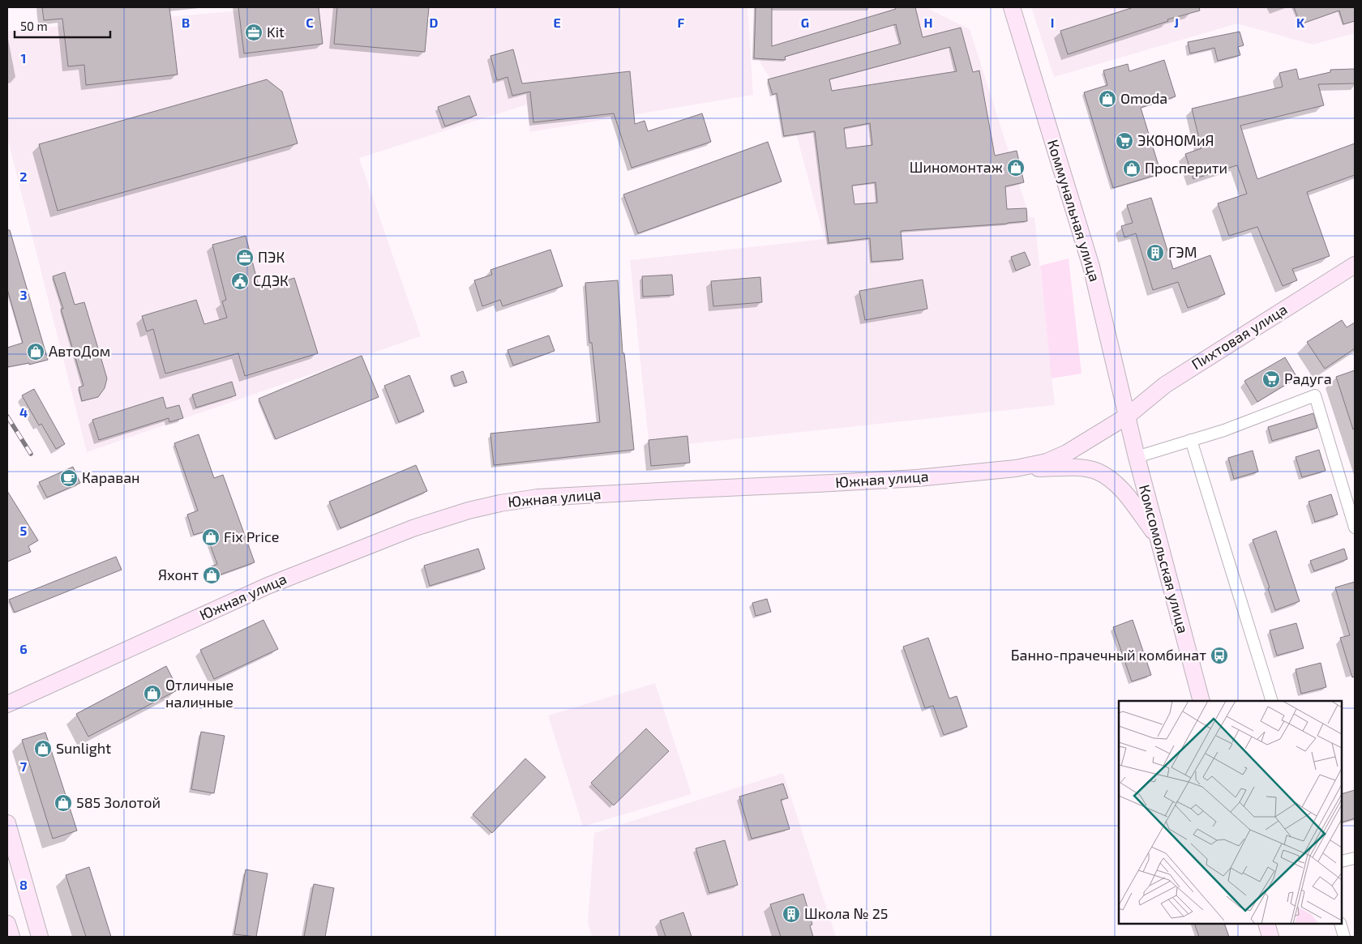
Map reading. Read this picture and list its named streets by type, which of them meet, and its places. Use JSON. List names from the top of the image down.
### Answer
{
  "streets": {
    "main road": [
      "Коммунальная улица",
      "Пихтовая улица",
      "Южная улица",
      "Комсомольская улица"
    ]
  },
  "crossings": [
    ["Коммунальная улица", "Пихтовая улица"],
    ["Коммунальная улица", "Южная улица"],
    ["Коммунальная улица", "Комсомольская улица"],
    ["Пихтовая улица", "Южная улица"],
    ["Пихтовая улица", "Комсомольская улица"],
    ["Южная улица", "Комсомольская улица"]
  ],
  "places": {
    "office": ["Kit", "ПЭК"],
    "shop": [
      "Omoda",
      "Шиномонтаж",
      "Просперити",
      "АвтоДом",
      "Fix Price",
      "Яхонт",
      "Отличные наличные",
      "Sunlight",
      "585 Золотой"
    ],
    "supermarket": ["ЭКОНОМиЯ", "Радуга"],
    "building": ["ГЭМ", "Школа № 25"],
    "public building": ["СДЭК"],
    "cafe": ["Караван"],
    "bus stop": ["Банно-прачечный комбинат"]
  },
  "scale_bar": "50 m",
  "grid": {
    "columns": [
      "B",
      "C",
      "D",
      "E",
      "F",
      "G",
      "H",
      "I",
      "J",
      "K"
    ],
    "rows": [
      "1",
      "2",
      "3",
      "4",
      "5",
      "6",
      "7",
      "8"
    ]
  }
}
